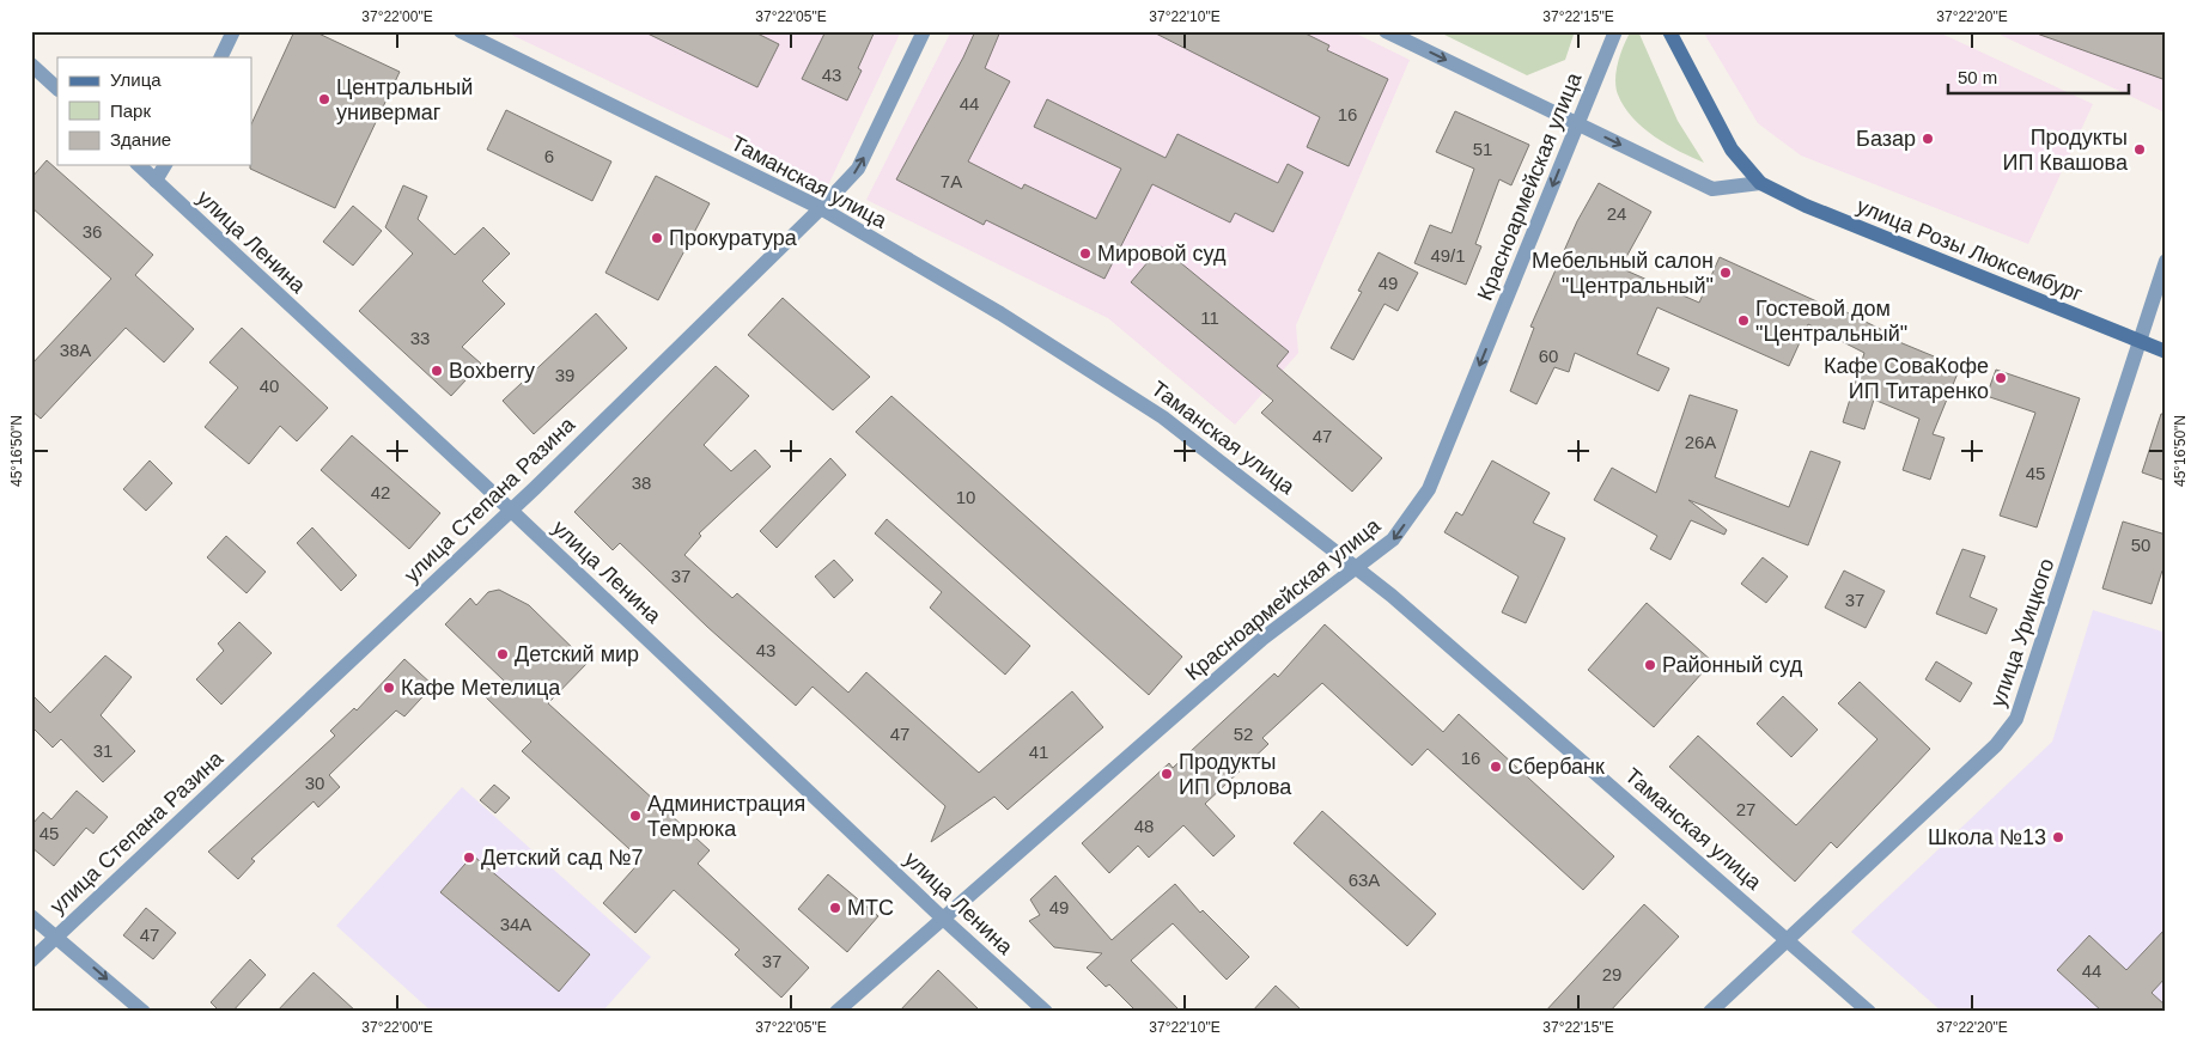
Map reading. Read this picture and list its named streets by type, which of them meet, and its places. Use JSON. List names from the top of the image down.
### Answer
{
  "streets": {
    "main road": ["улица Розы Люксембург"],
    "street": [
      "Таманская улица",
      "Красноармейская улица",
      "улица Ленина",
      "улица Степана Разина",
      "улица Урицкого"
    ]
  },
  "crossings": [
    ["Таманская улица", "Красноармейская улица"],
    ["Таманская улица", "улица Степана Разина"],
    ["Таманская улица", "улица Урицкого"],
    ["Красноармейская улица", "улица Ленина"],
    ["улица Ленина", "улица Степана Разина"],
    ["улица Розы Люксембург", "улица Урицкого"]
  ],
  "one_way": ["Красноармейская улица"],
  "places": [
    "Центральный универмаг",
    "Базар",
    "Продукты ИП Квашова",
    "Прокуратура",
    "Мировой суд",
    "Мебельный салон \"Центральный\"",
    "Гостевой дом \"Центральный\"",
    "Boxberry",
    "Кафе СоваКофе ИП Титаренко",
    "Детский мир",
    "Районный суд",
    "Кафе Метелица",
    "Сбербанк",
    "Продукты ИП Орлова",
    "Администрация Темрюка",
    "Школа №13",
    "Детский сад №7",
    "МТС"
  ],
  "house_numbers": [
    "43",
    "44",
    "16",
    "51",
    "6",
    "7А",
    "24",
    "36",
    "49/1",
    "49",
    "11",
    "33",
    "38А",
    "60",
    "39",
    "40",
    "47",
    "26А",
    "45",
    "38",
    "42",
    "10",
    "50",
    "37",
    "37",
    "43",
    "47",
    "52",
    "31",
    "41",
    "16",
    "30",
    "27",
    "48",
    "45",
    "63А",
    "49",
    "34А",
    "47",
    "37",
    "44",
    "29"
  ],
  "legend": ["Улица", "Парк", "Здание"],
  "scale_bar": "50 m",
  "coordinates": [
    "37°22'00\"E",
    "37°22'05\"E",
    "37°22'10\"E",
    "37°22'15\"E",
    "37°22'20\"E",
    "45°16'50\"N"
  ]
}
